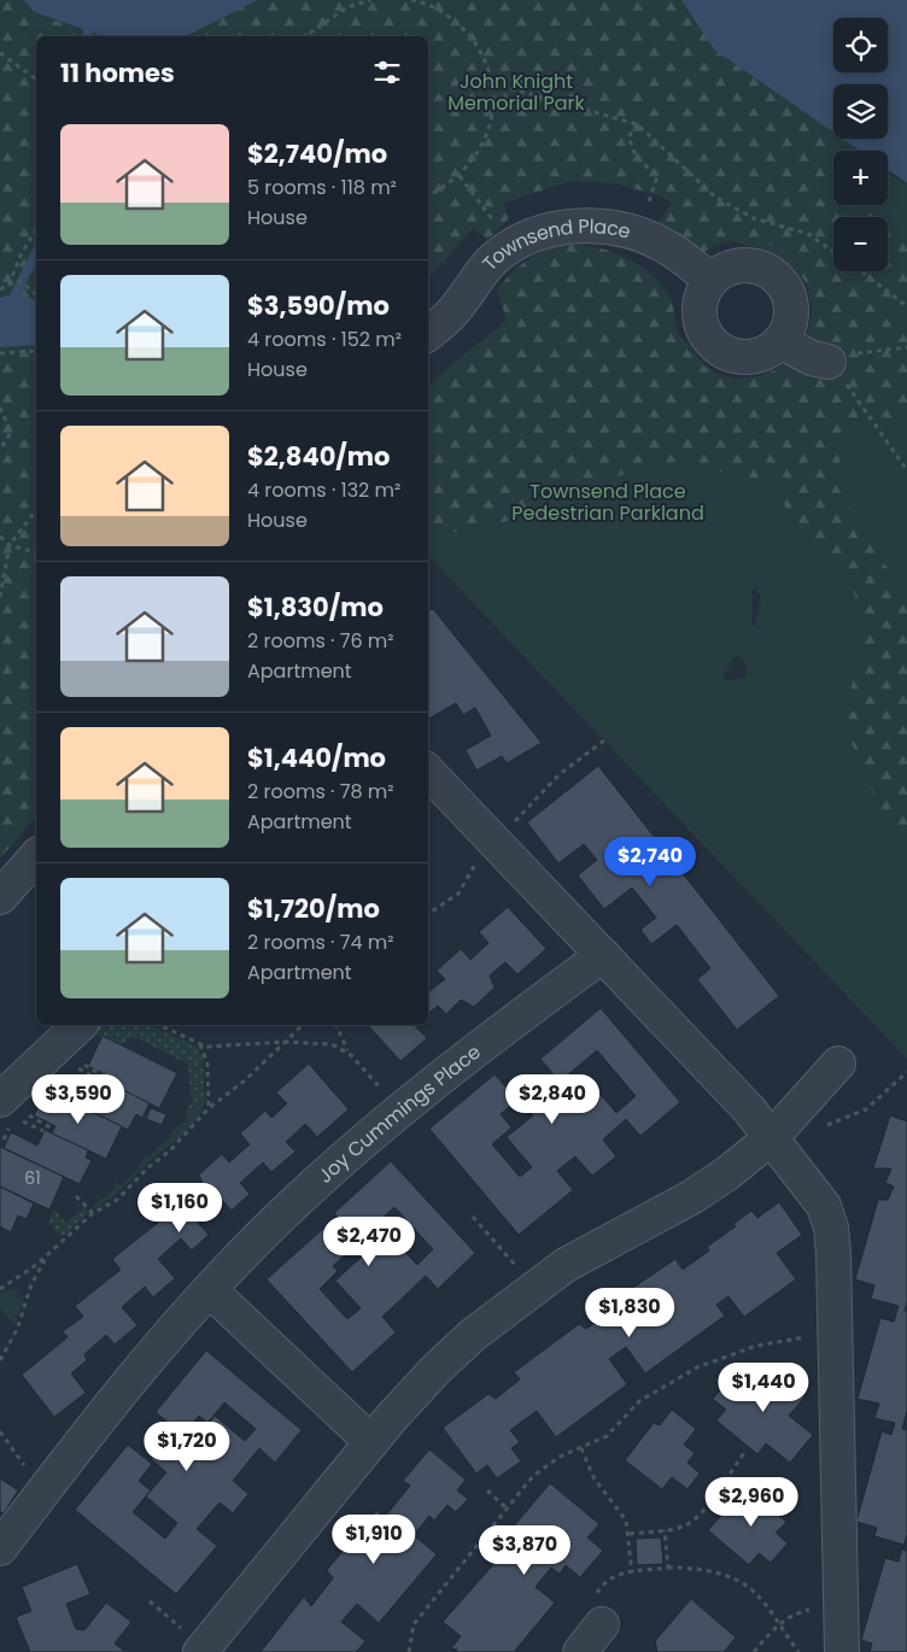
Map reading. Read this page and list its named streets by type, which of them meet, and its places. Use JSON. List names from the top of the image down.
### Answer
{
  "streets": {
    "street": ["Townsend Place", "Joy Cummings Place"]
  },
  "parks": ["John Knight Memorial Park", "Townsend Place Pedestrian Parkland"],
  "house_numbers": ["61"],
  "page": {
    "map_buttons": ["+", "−"],
    "heading": "11 homes",
    "list": [
      {
        "name": "$2,740/mo",
        "note": "5 rooms · 118 m² · House"
      },
      {
        "name": "$3,590/mo",
        "note": "4 rooms · 152 m² · House"
      },
      {
        "name": "$2,840/mo",
        "note": "4 rooms · 132 m² · House"
      },
      {
        "name": "$1,830/mo",
        "note": "2 rooms · 76 m² · Apartment"
      },
      {
        "name": "$1,440/mo",
        "note": "2 rooms · 78 m² · Apartment"
      },
      {
        "name": "$1,720/mo",
        "note": "2 rooms · 74 m² · Apartment"
      }
    ],
    "price": [
      "$2,740",
      "$3,590",
      "$2,840",
      "$1,160",
      "$2,470",
      "$1,830",
      "$1,440",
      "$1,720",
      "$2,960",
      "$1,910",
      "$3,870"
    ]
  }
}
